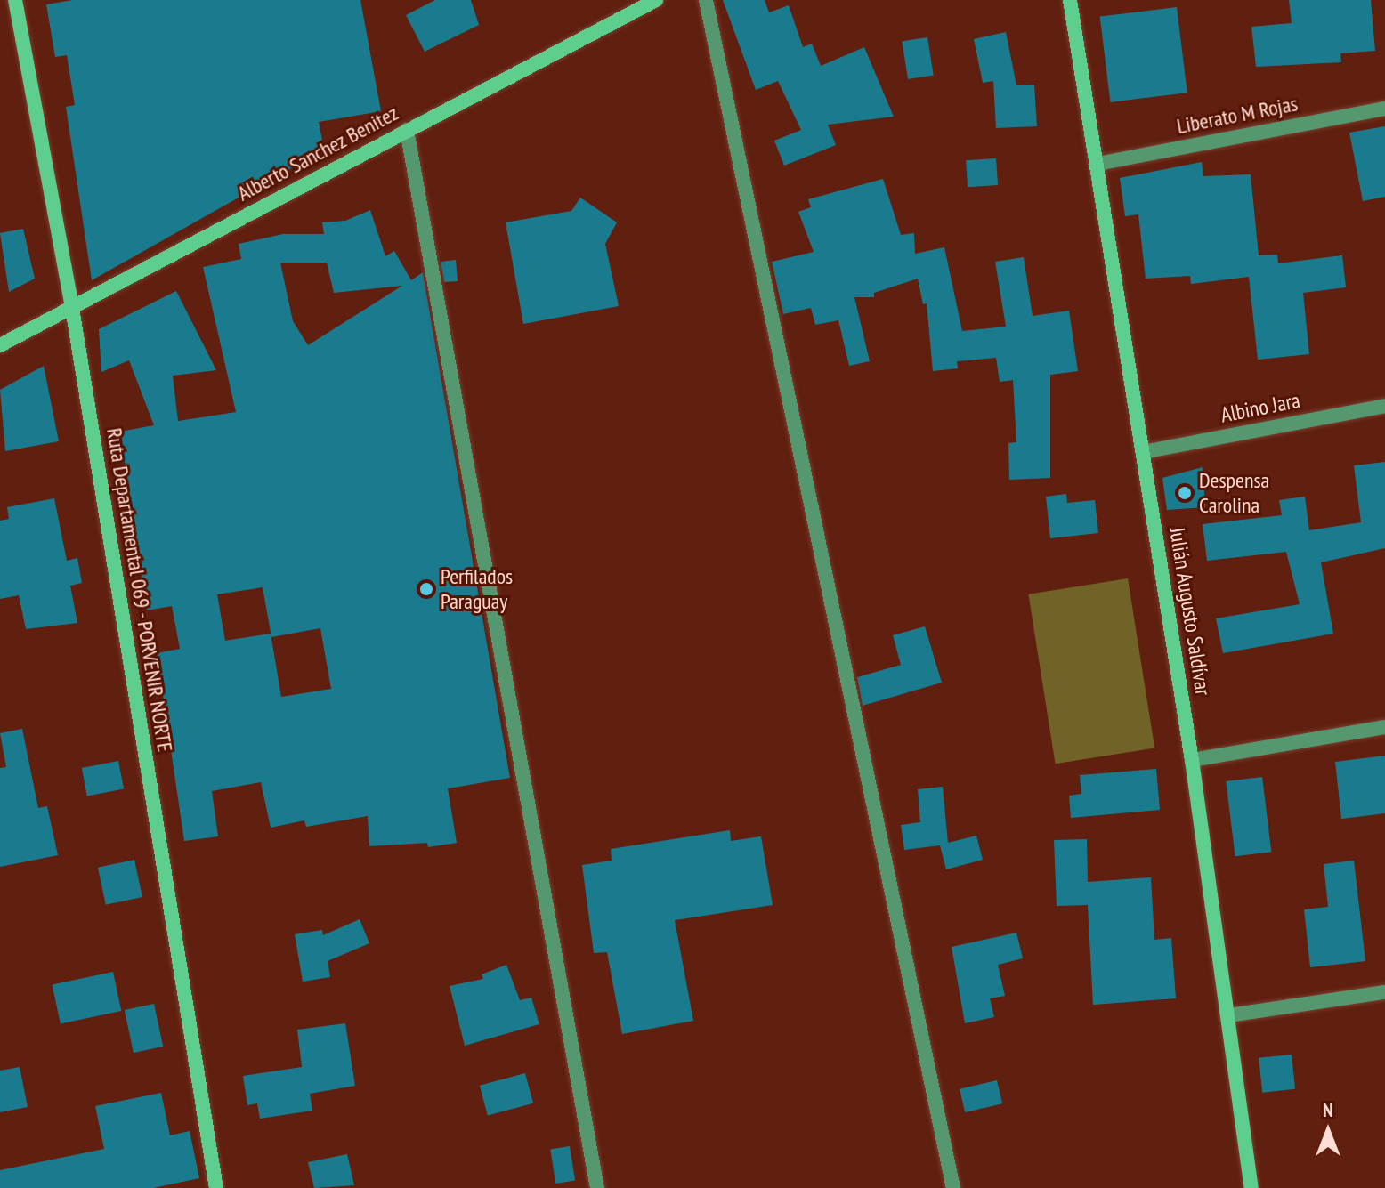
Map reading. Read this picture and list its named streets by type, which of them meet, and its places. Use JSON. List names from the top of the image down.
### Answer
{
  "streets": {
    "street": [
      "Liberato M Rojas",
      "Alberto Sanchez Benitez",
      "Albino Jara",
      "Ruta Departamental 069 - PORVENIR NORTE",
      "Julián Augusto Saldívar"
    ]
  },
  "crossings": [
    ["Liberato M Rojas", "Julián Augusto Saldívar"],
    ["Alberto Sanchez Benitez", "Ruta Departamental 069 - PORVENIR NORTE"],
    ["Albino Jara", "Julián Augusto Saldívar"]
  ],
  "places": ["Despensa Carolina", "Perfilados Paraguay"],
  "north": "top"
}
